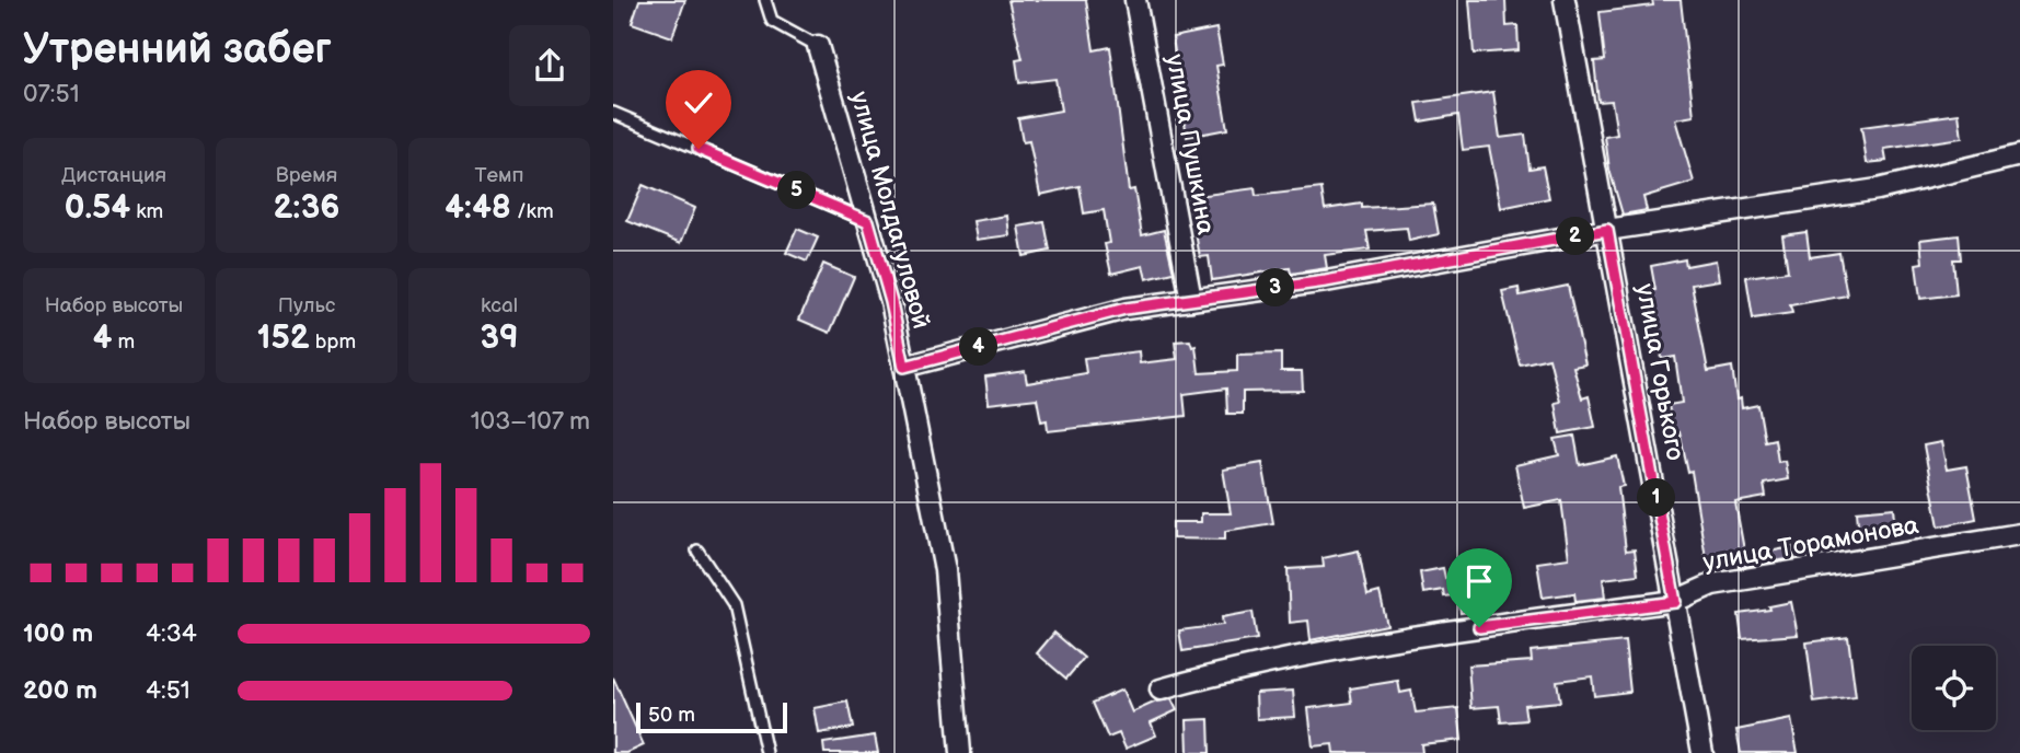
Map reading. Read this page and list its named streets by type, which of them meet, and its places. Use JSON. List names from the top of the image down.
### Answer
{
  "streets": {
    "street": [
      "улица Пушкина",
      "улица Молдагуловой",
      "улица Горького",
      "улица Торамонова"
    ]
  },
  "crossings": [
    ["улица Горького", "улица Торамонова"]
  ],
  "scale_bar": "50 m",
  "page": {
    "heading": ["Утренний забег", "07:51"],
    "stats": [
      ["Дистанция", "0.54 km"],
      ["Время", "2:36"],
      ["Темп", "4:48 /km"],
      ["Набор высоты", "4 m"],
      ["Пульс", "152 bpm"],
      ["kcal", "39"]
    ],
    "pins": [
      "5",
      "2",
      "3",
      "4",
      "1"
    ],
    "chart": ["Набор высоты", "103–107 m"],
    "list": [
      {
        "name": "100 m",
        "note": "4:34"
      },
      {
        "name": "200 m",
        "note": "4:51"
      }
    ],
    "scale": "50 m"
  }
}
